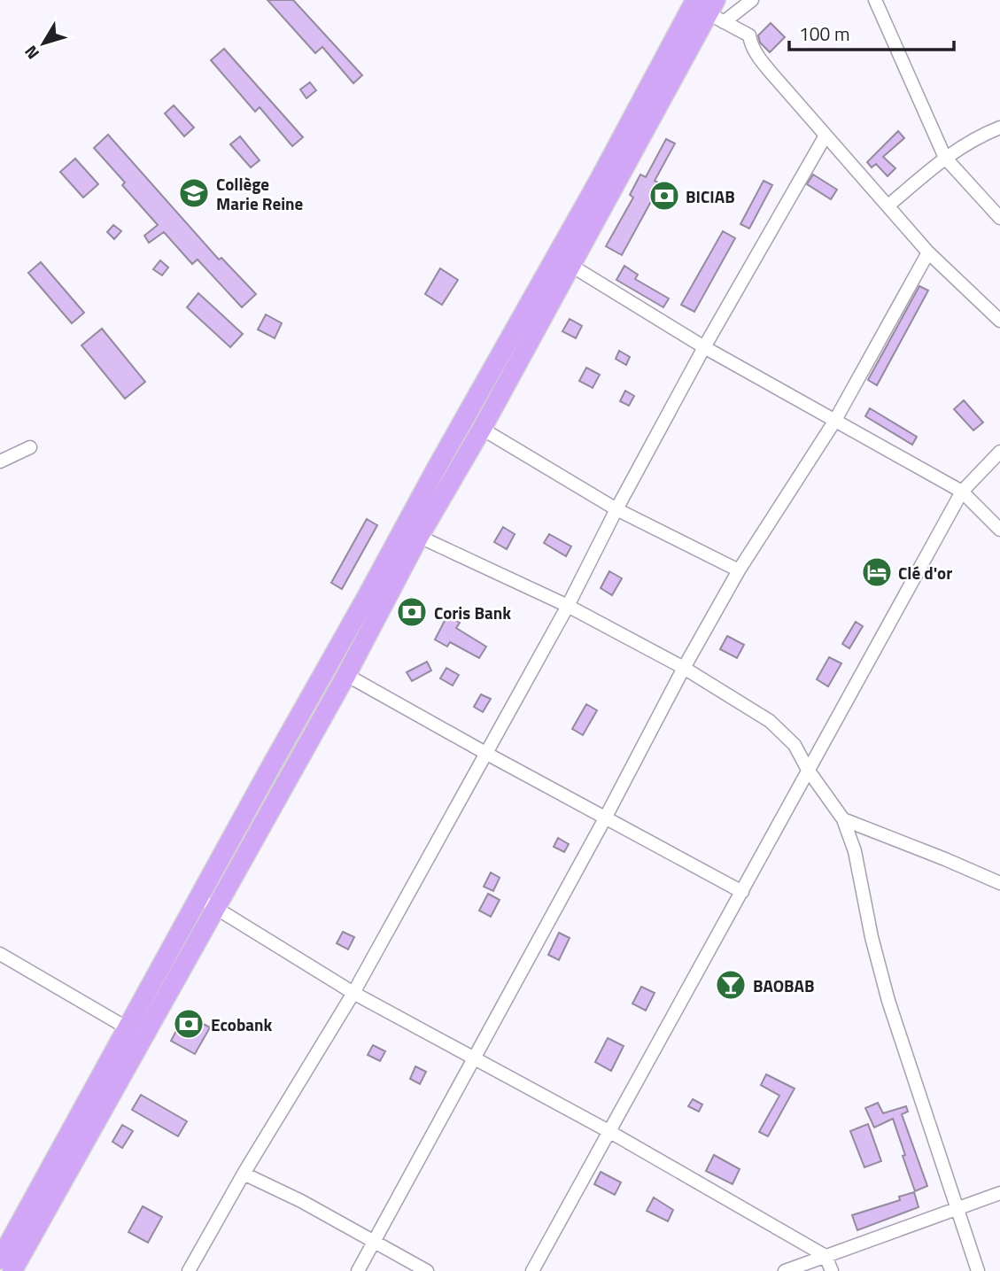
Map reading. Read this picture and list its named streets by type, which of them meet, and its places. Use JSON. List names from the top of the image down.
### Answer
{
  "places": {
    "school or university": ["Collège Marie Reine"],
    "bank": ["BICIAB", "Coris Bank", "Ecobank"],
    "hotel": ["Clé d'or"],
    "bar": ["BAOBAB"]
  },
  "scale_bar": "100 m",
  "north": "bottom left"
}
